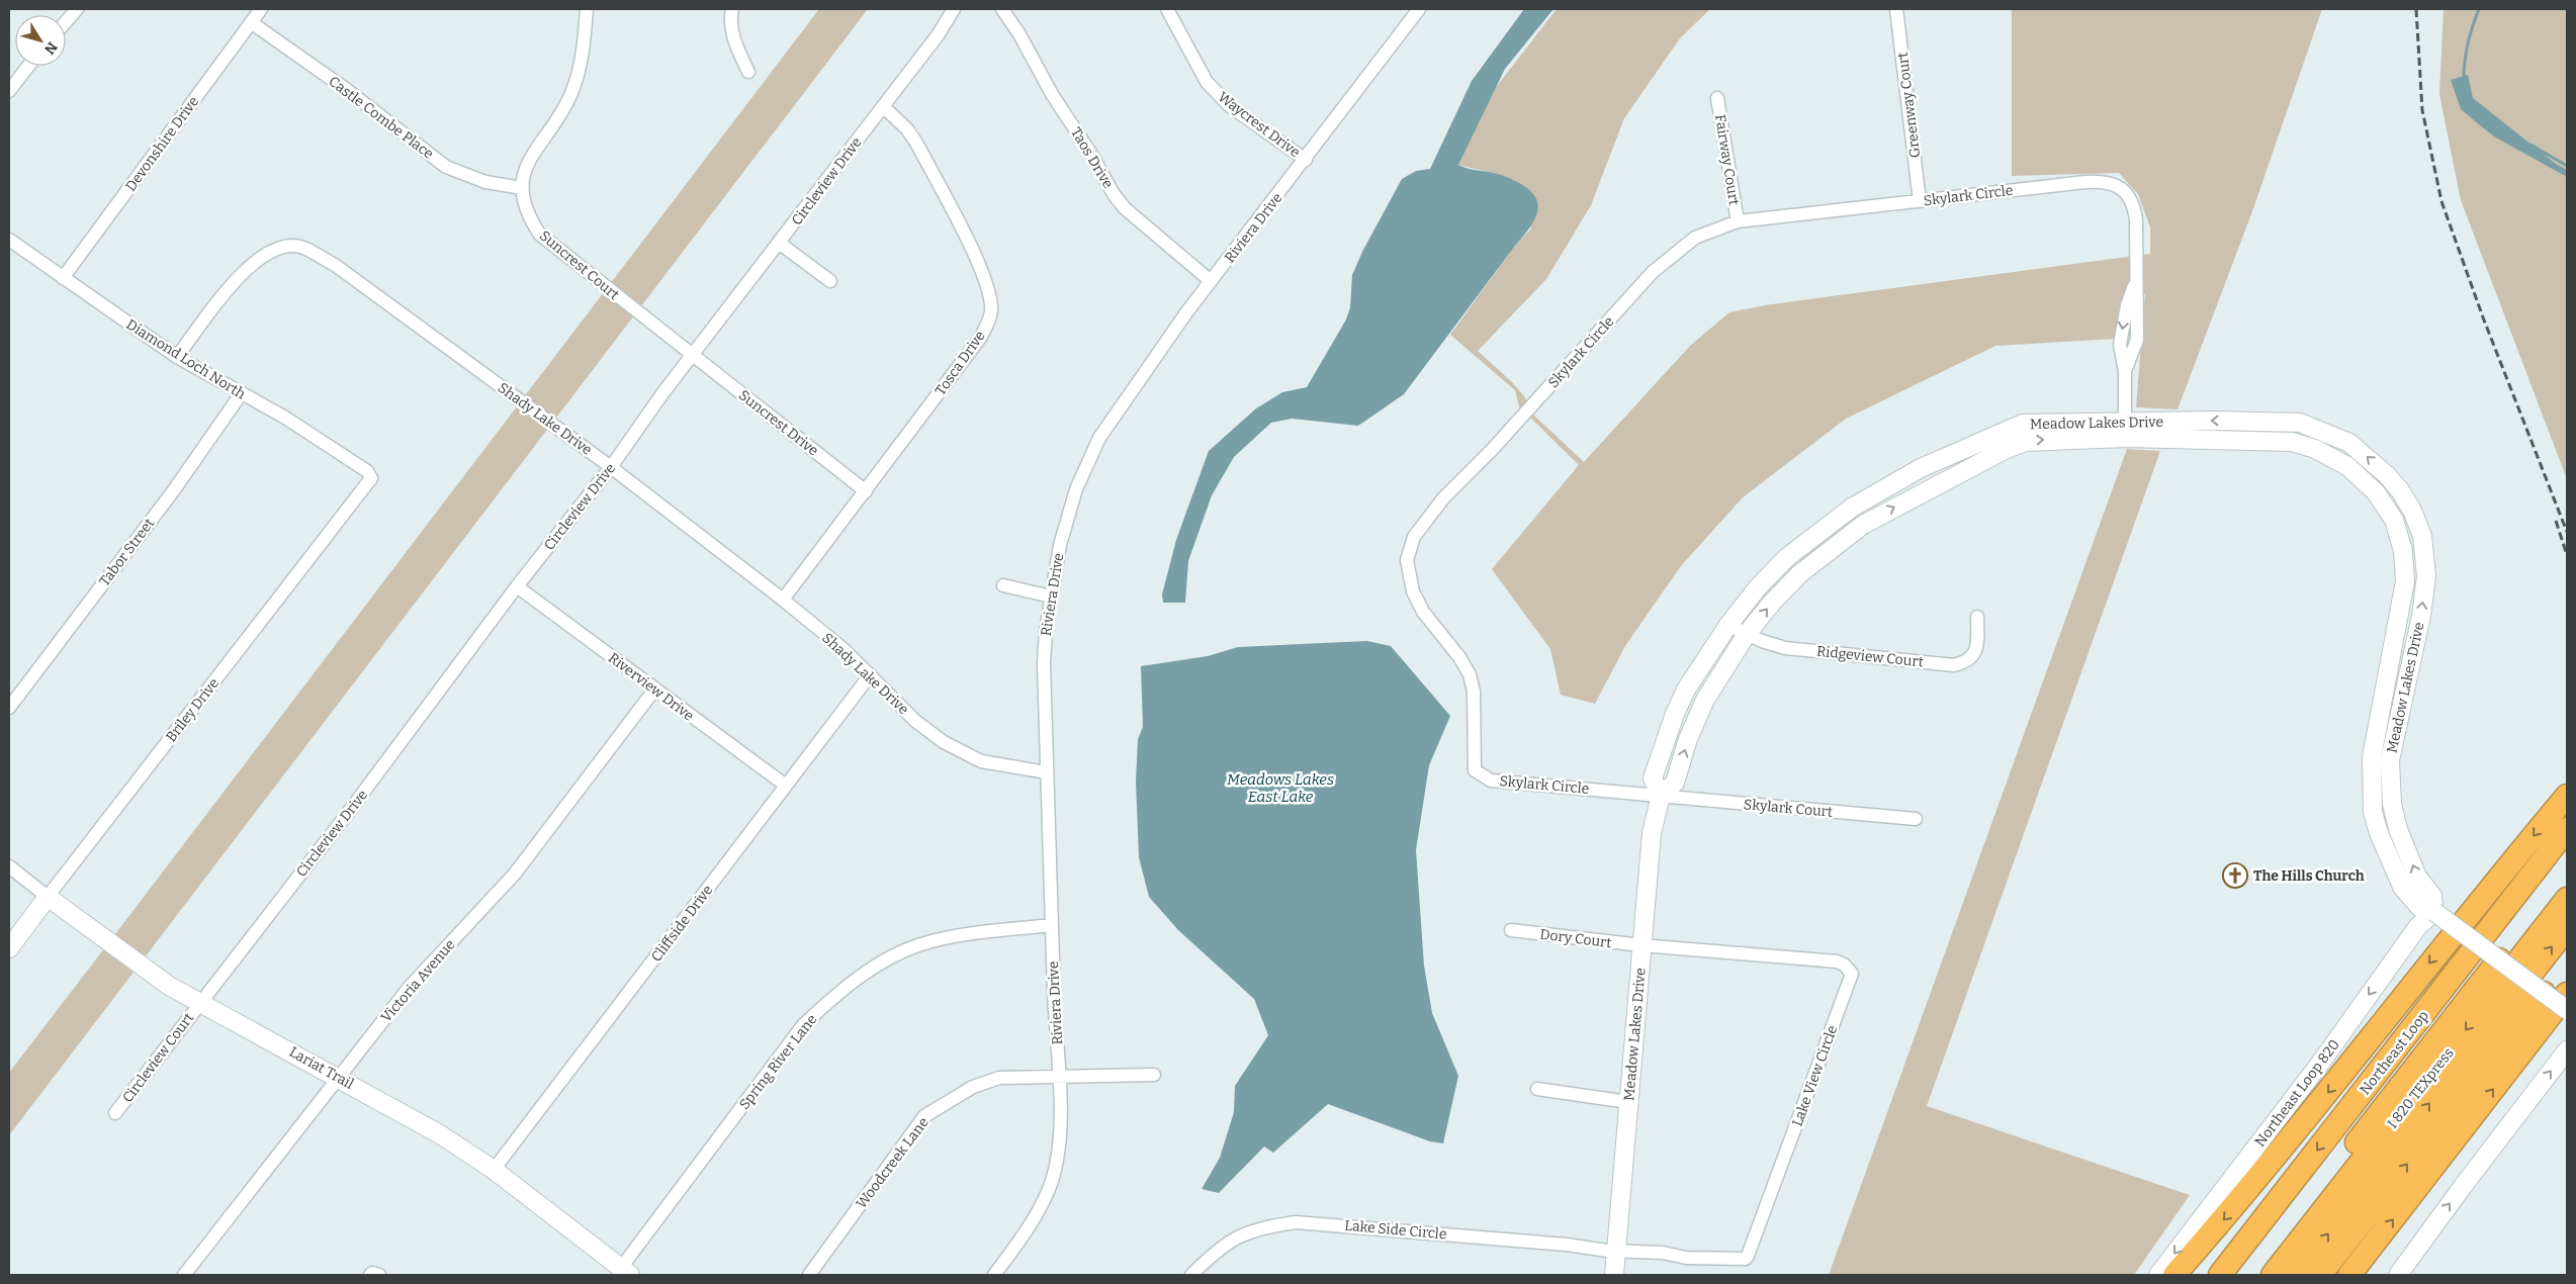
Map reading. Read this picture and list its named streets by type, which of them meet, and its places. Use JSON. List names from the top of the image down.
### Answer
{
  "streets": {
    "highway": ["Northeast Loop", "I 820 TEXpress"],
    "street": [
      "Greenway Court",
      "Castle Combe Place",
      "Waycrest Drive",
      "Devonshire Drive",
      "Taos Drive",
      "Fairway Court",
      "Circleview Drive",
      "Skylark Circle",
      "Riviera Drive",
      "Suncrest Court",
      "Diamond Loch North",
      "Tosca Drive",
      "Shady Lake Drive",
      "Suncrest Drive",
      "Meadow Lakes Drive",
      "Tabor Street",
      "Ridgeview Court",
      "Riverview Drive",
      "Briley Drive",
      "Skylark Court",
      "Cliffside Drive",
      "Dory Court",
      "Victoria Avenue",
      "Circleview Court",
      "Spring River Lane",
      "Lariat Trail",
      "Lake View Circle",
      "Northeast Loop 820",
      "Woodcreek Lane",
      "Lake Side Circle"
    ]
  },
  "crossings": [
    ["Greenway Court", "Skylark Circle"],
    ["Castle Combe Place", "Devonshire Drive"],
    ["Castle Combe Place", "Suncrest Court"],
    ["Waycrest Drive", "Riviera Drive"],
    ["Devonshire Drive", "Diamond Loch North"],
    ["Taos Drive", "Riviera Drive"],
    ["Fairway Court", "Skylark Circle"],
    ["Circleview Drive", "Suncrest Court"],
    ["Circleview Drive", "Tosca Drive"],
    ["Circleview Drive", "Shady Lake Drive"],
    ["Circleview Drive", "Suncrest Drive"],
    ["Circleview Drive", "Riverview Drive"],
    ["Circleview Drive", "Circleview Court"],
    ["Circleview Drive", "Lariat Trail"],
    ["Skylark Circle", "Meadow Lakes Drive"],
    ["Skylark Circle", "Skylark Court"],
    ["Riviera Drive", "Shady Lake Drive"],
    ["Riviera Drive", "Spring River Lane"],
    ["Riviera Drive", "Woodcreek Lane"],
    ["Suncrest Court", "Suncrest Drive"],
    ["Diamond Loch North", "Shady Lake Drive"],
    ["Diamond Loch North", "Tabor Street"],
    ["Diamond Loch North", "Briley Drive"],
    ["Tosca Drive", "Shady Lake Drive"],
    ["Tosca Drive", "Suncrest Drive"],
    ["Shady Lake Drive", "Cliffside Drive"],
    ["Meadow Lakes Drive", "Ridgeview Court"],
    ["Meadow Lakes Drive", "Skylark Court"],
    ["Meadow Lakes Drive", "Dory Court"],
    ["Meadow Lakes Drive", "Lake View Circle"],
    ["Meadow Lakes Drive", "Northeast Loop 820"],
    ["Meadow Lakes Drive", "Lake Side Circle"],
    ["Riverview Drive", "Cliffside Drive"],
    ["Riverview Drive", "Victoria Avenue"],
    ["Briley Drive", "Lariat Trail"],
    ["Cliffside Drive", "Lariat Trail"],
    ["Dory Court", "Lake View Circle"],
    ["Victoria Avenue", "Lariat Trail"],
    ["Circleview Court", "Lariat Trail"],
    ["Spring River Lane", "Lariat Trail"],
    ["Lake View Circle", "Lake Side Circle"]
  ],
  "one_way": ["Northeast Loop 820"],
  "water": ["Meadows Lakes East Lake"],
  "places": {
    "church": ["The Hills Church"]
  },
  "north": "bottom right"
}
